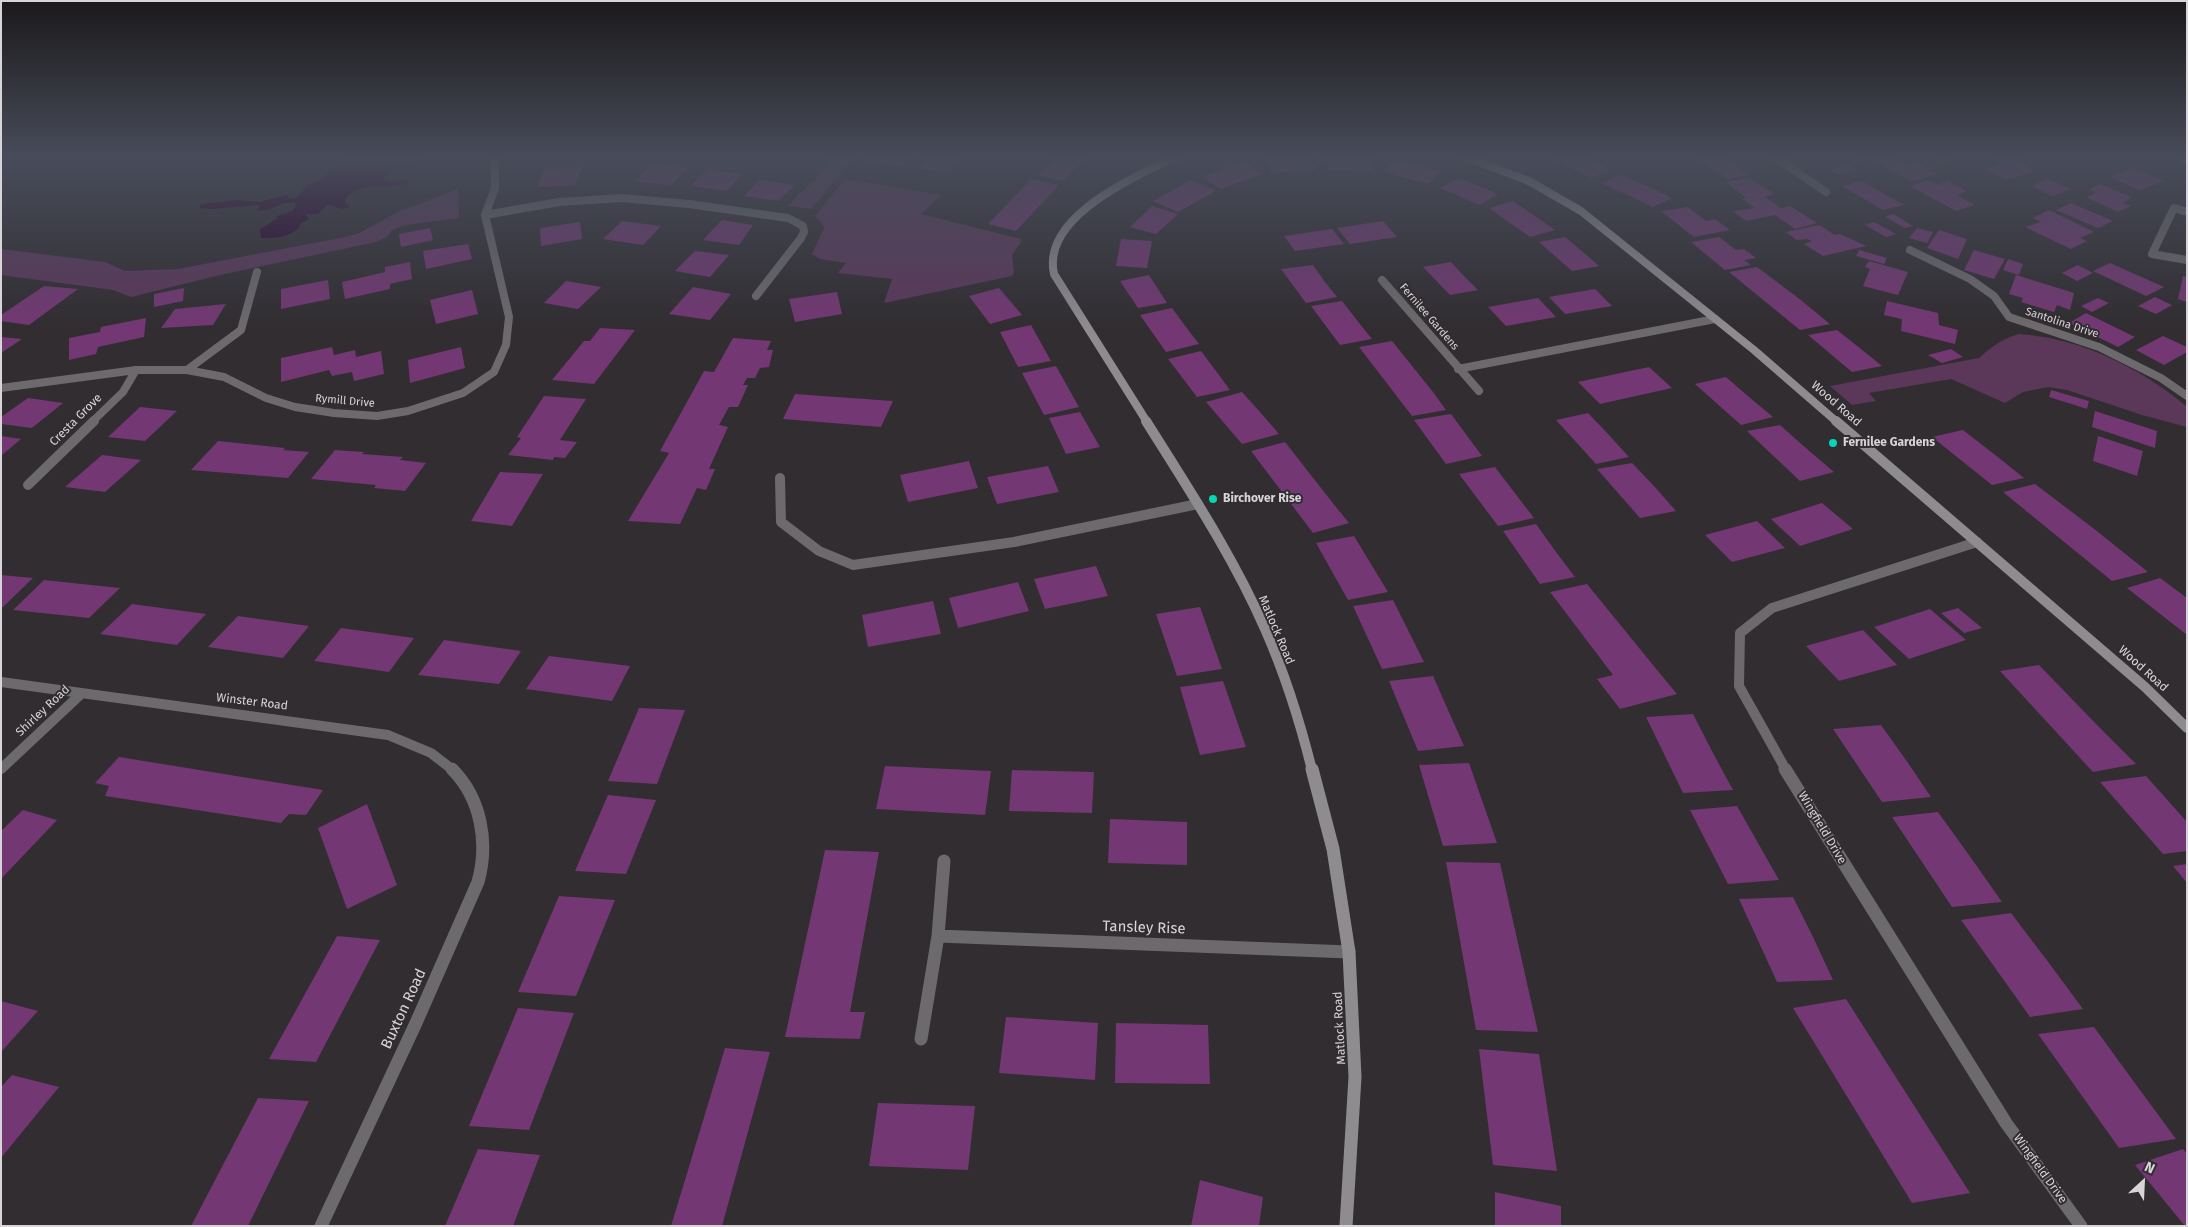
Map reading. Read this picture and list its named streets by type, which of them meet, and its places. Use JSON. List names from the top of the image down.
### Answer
{
  "streets": {
    "street": [
      "Fernilee Gardens",
      "Santolina Drive",
      "Rymill Drive",
      "Wood Road",
      "Cresta Grove",
      "Matlock Road",
      "Winster Road",
      "Shirley Road",
      "Wingfield Drive",
      "Tansley Rise",
      "Buxton Road"
    ]
  },
  "crossings": [
    ["Fernilee Gardens", "Wood Road"],
    ["Rymill Drive", "Cresta Grove"],
    ["Wood Road", "Wingfield Drive"],
    ["Matlock Road", "Tansley Rise"],
    ["Winster Road", "Shirley Road"],
    ["Winster Road", "Buxton Road"]
  ],
  "places": ["Fernilee Gardens", "Birchover Rise"],
  "north": "top right"
}
